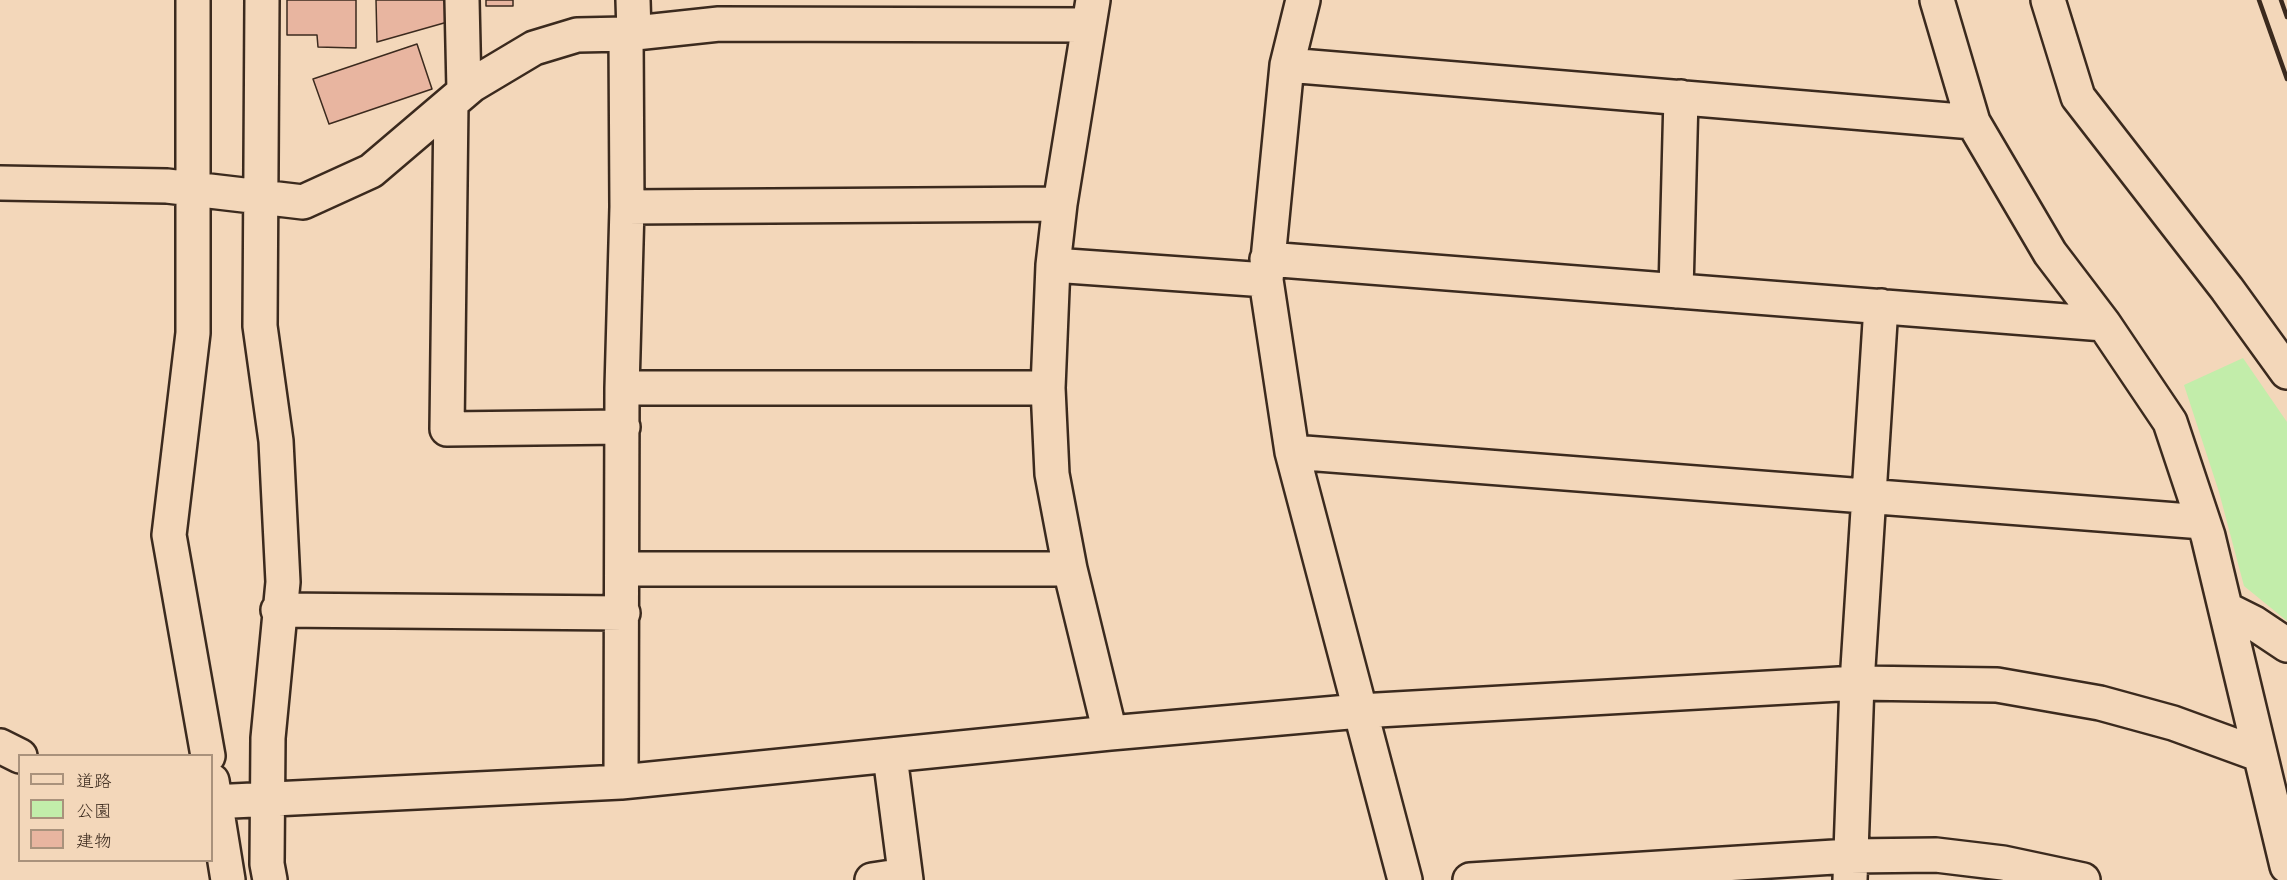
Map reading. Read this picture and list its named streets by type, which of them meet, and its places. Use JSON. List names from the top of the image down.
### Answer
{
  "legend": ["道路", "公園", "建物"]
}
